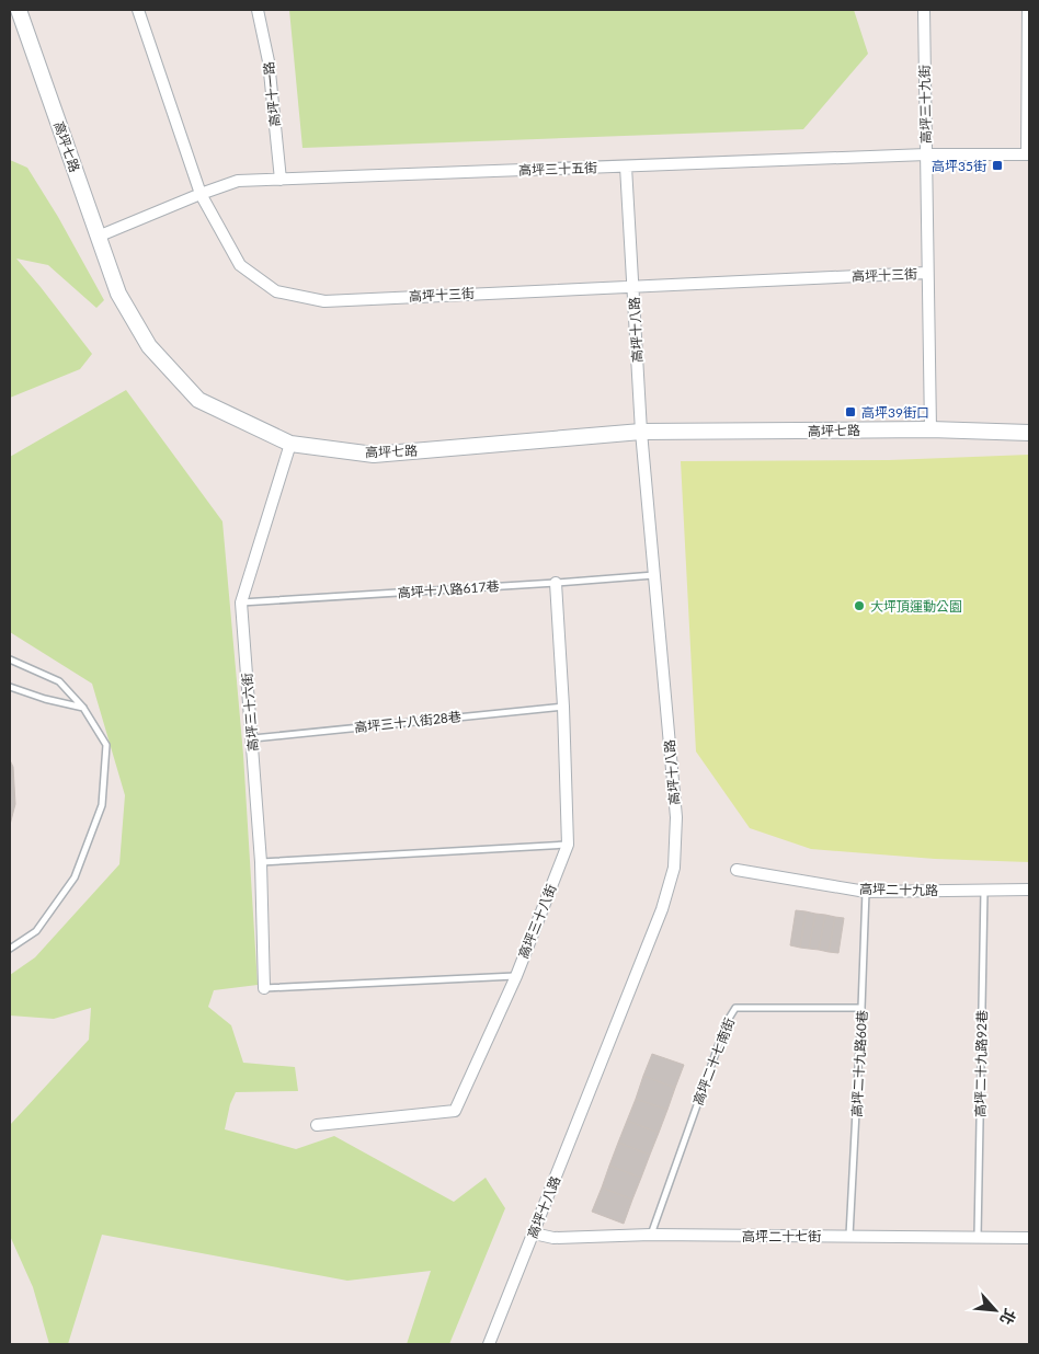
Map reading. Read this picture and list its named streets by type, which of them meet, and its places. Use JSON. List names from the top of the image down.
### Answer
{
  "streets": {
    "street": [
      "高坪十一路",
      "高坪三十九街",
      "高坪七路",
      "高坪三十五街",
      "高坪十三街",
      "高坪十八路",
      "高坪三十六街",
      "高坪二十九路",
      "高坪三十八街",
      "高坪二十七街"
    ],
    "lane": [
      "高坪十八路617巷",
      "高坪三十八街28巷",
      "高坪二十七南街",
      "高坪二十九路60巷",
      "高坪二十九路92巷"
    ]
  },
  "crossings": [
    ["高坪十一路", "高坪三十五街"],
    ["高坪三十九街", "高坪七路"],
    ["高坪三十九街", "高坪三十五街"],
    ["高坪三十九街", "高坪十三街"],
    ["高坪七路", "高坪三十五街"],
    ["高坪七路", "高坪十八路"],
    ["高坪七路", "高坪三十六街"],
    ["高坪三十五街", "高坪十三街"],
    ["高坪三十五街", "高坪十八路"],
    ["高坪十三街", "高坪十八路"],
    ["高坪十八路", "高坪十八路617巷"],
    ["高坪十八路", "高坪二十七街"],
    ["高坪十八路617巷", "高坪三十六街"],
    ["高坪十八路617巷", "高坪三十八街"],
    ["高坪三十六街", "高坪三十八街28巷"],
    ["高坪三十八街28巷", "高坪三十八街"],
    ["高坪二十九路", "高坪二十九路60巷"],
    ["高坪二十九路", "高坪二十九路92巷"],
    ["高坪二十七南街", "高坪二十九路60巷"],
    ["高坪二十七南街", "高坪二十七街"],
    ["高坪二十九路60巷", "高坪二十七街"],
    ["高坪二十九路92巷", "高坪二十七街"]
  ],
  "places": {
    "transit": ["高坪35街", "高坪39街口"],
    "other": ["大坪頂運動公園"]
  },
  "north": "bottom right"
}
